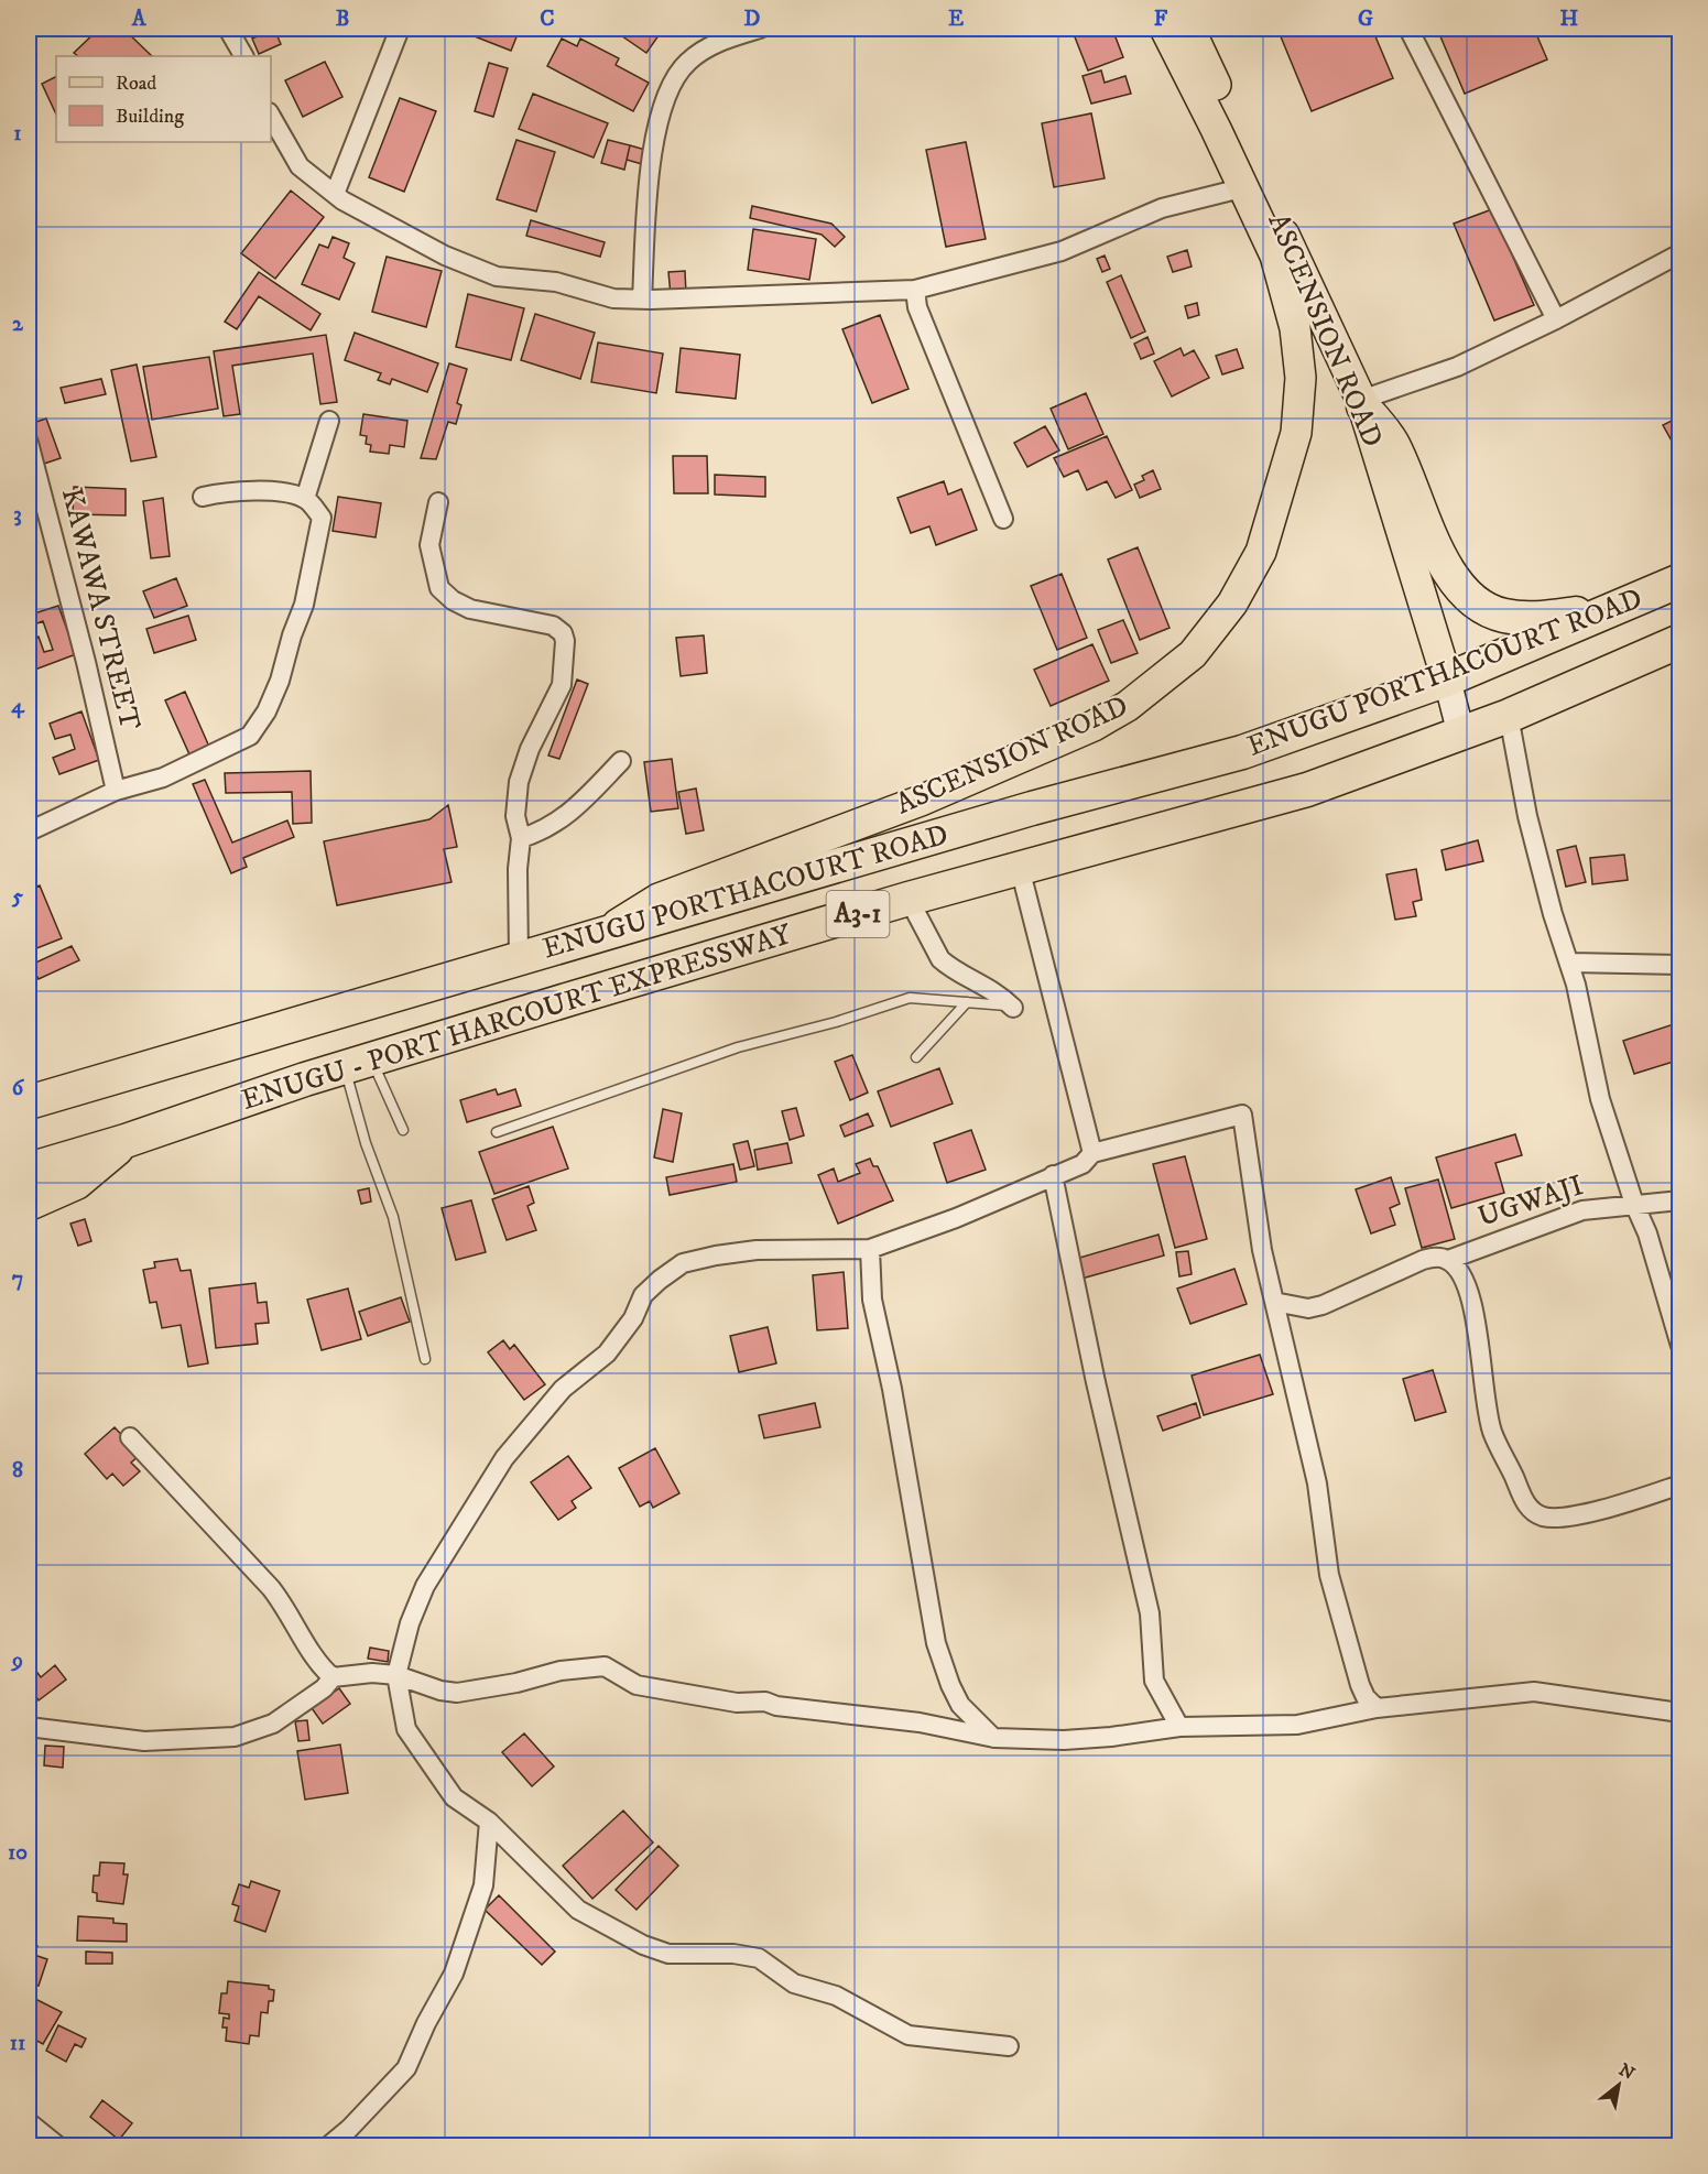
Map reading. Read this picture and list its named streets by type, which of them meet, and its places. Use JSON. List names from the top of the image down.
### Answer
{
  "streets": {
    "highway": ["ENUGU PORTHACOURT ROAD", "A3-1", "ENUGU - PORT HARCOURT EXPRESSWAY"],
    "main road": ["ASCENSION ROAD"],
    "street": ["KAWAWA STREET", "UGWAJI"]
  },
  "crossings": [
    ["ASCENSION ROAD", "ENUGU PORTHACOURT ROAD"]
  ],
  "legend": ["Road", "Building"],
  "north": "top right",
  "grid": {
    "columns": [
      "A",
      "B",
      "C",
      "D",
      "E",
      "F",
      "G",
      "H"
    ],
    "rows": [
      "1",
      "2",
      "3",
      "4",
      "5",
      "6",
      "7",
      "8",
      "9",
      "10",
      "11"
    ]
  }
}
